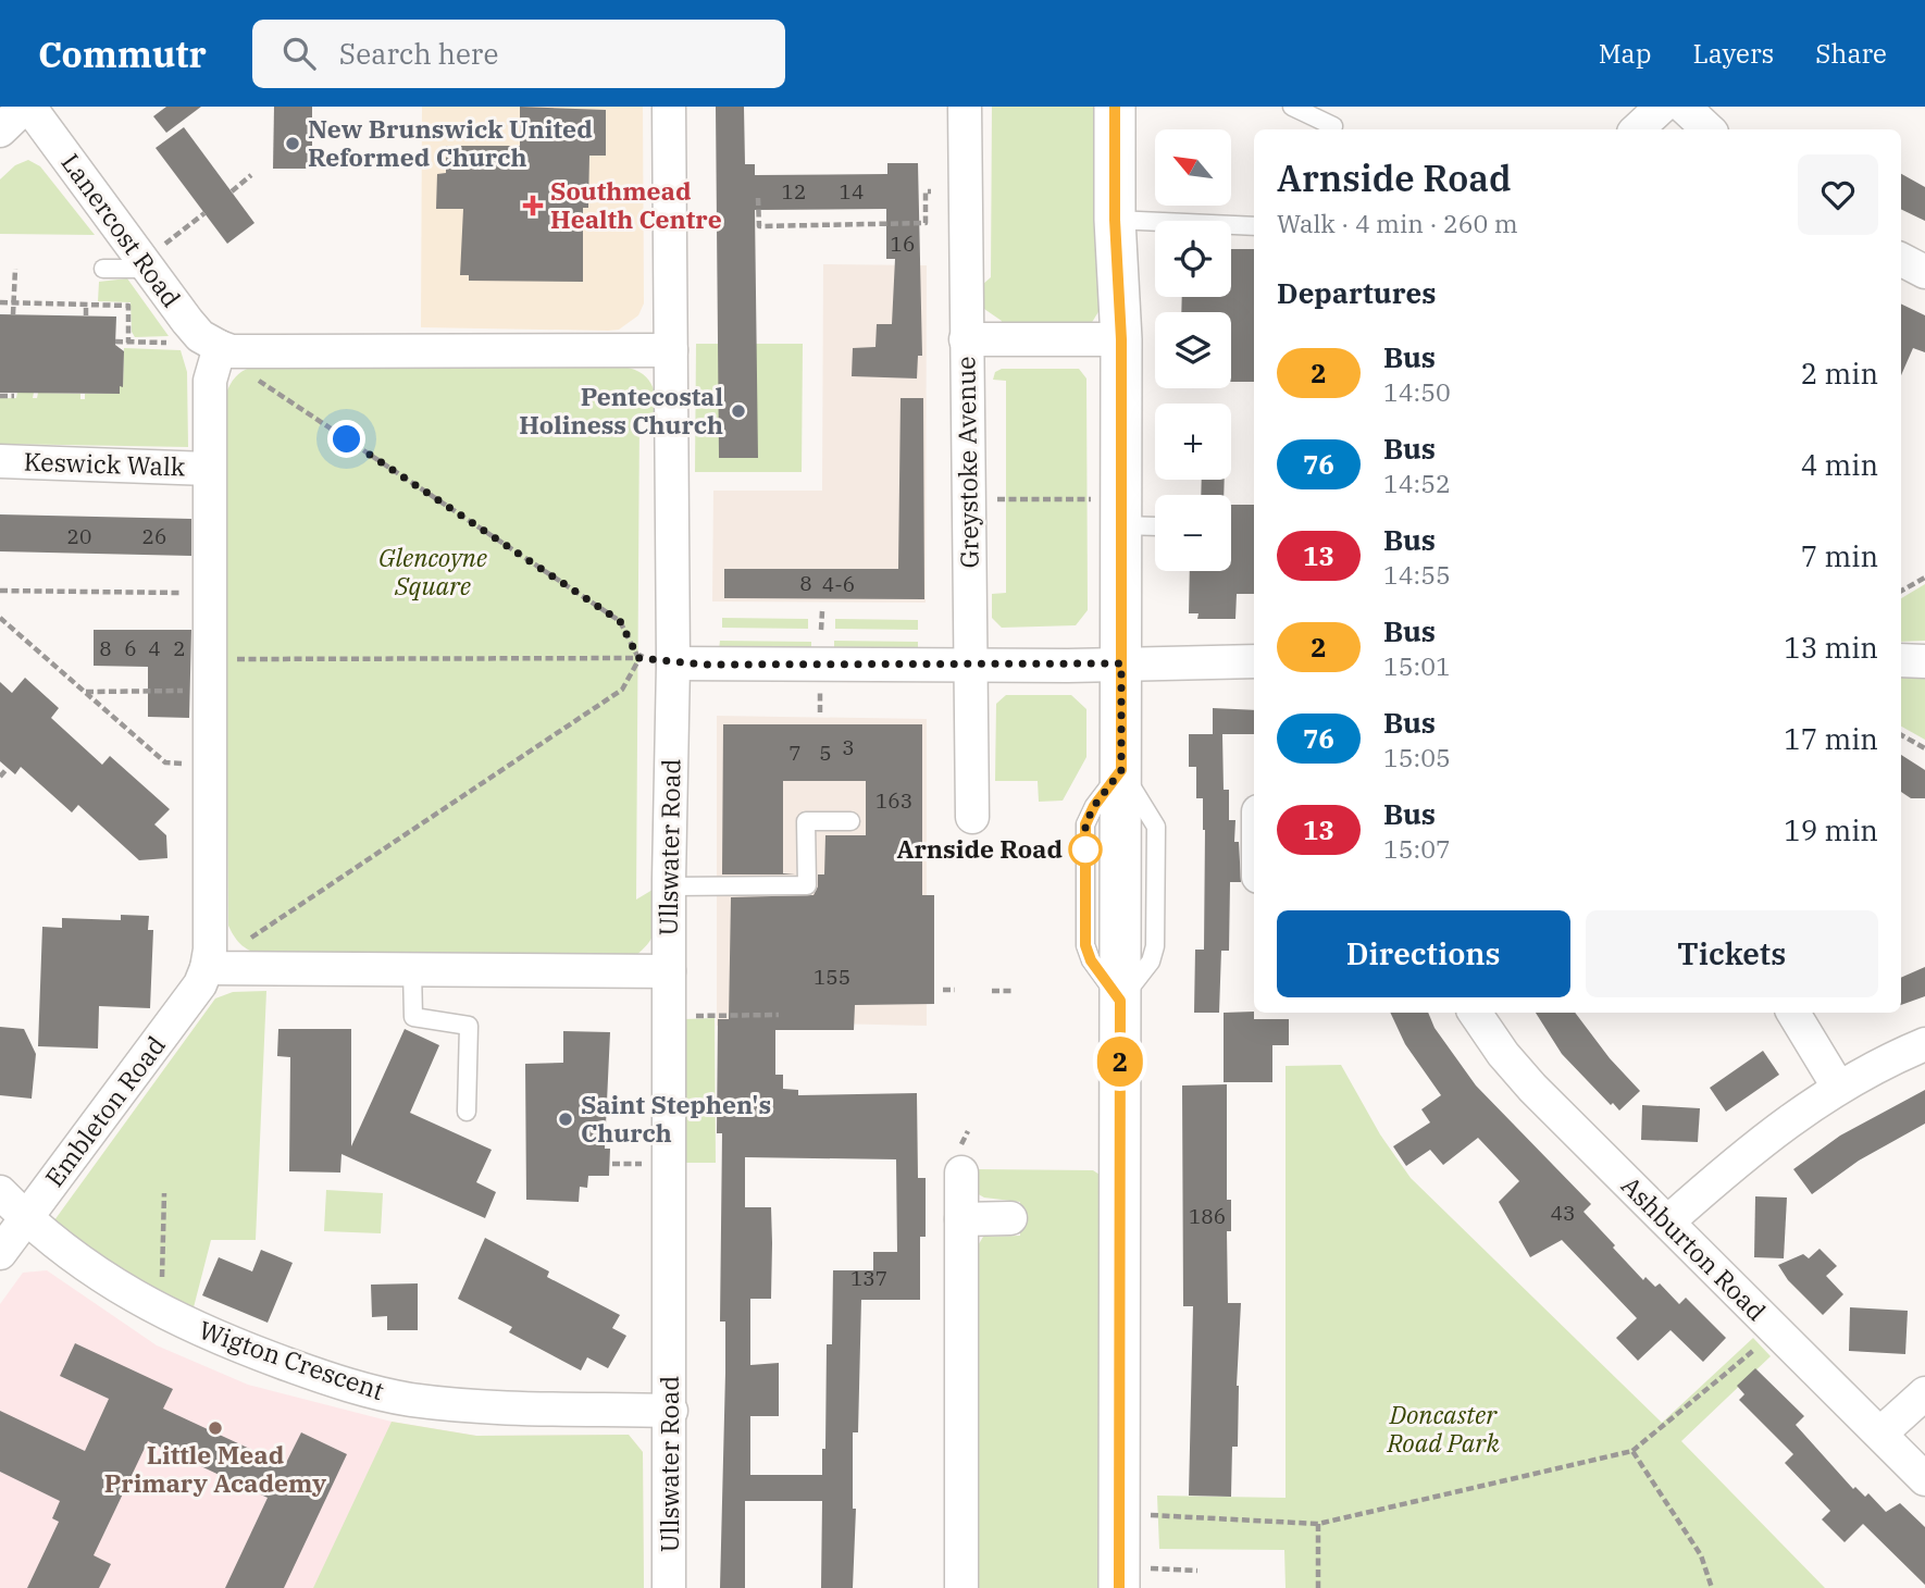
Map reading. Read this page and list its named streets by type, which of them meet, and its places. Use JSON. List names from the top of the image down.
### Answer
{
  "streets": {
    "street": [
      "Lanercost Road",
      "Greystoke Avenue",
      "Keswick Walk",
      "Ullswater Road",
      "Embleton Road",
      "Ashburton Road",
      "Wigton Crescent"
    ]
  },
  "crossings": [
    ["Ullswater Road", "Wigton Crescent"],
    ["Embleton Road", "Wigton Crescent"]
  ],
  "parks": ["Glencoyne Square", "Doncaster Road Park"],
  "places": {
    "other": [
      "New Brunswick United Reformed Church",
      "Pentecostal Holiness Church",
      "Arnside Road",
      "Saint Stephen's Church",
      "Little Mead Primary Academy"
    ],
    "health": ["Southmead Health Centre"]
  },
  "lines": ["bus line 2"],
  "house_numbers": [
    "12",
    "14",
    "16",
    "20",
    "26",
    "8",
    "4-6",
    "8",
    "6",
    "4",
    "2",
    "3",
    "7",
    "5",
    "163",
    "155",
    "43",
    "186",
    "137"
  ],
  "north": "top left",
  "page": {
    "header": "Commutr",
    "search": "Search here",
    "nav": ["Map", "Layers", "Share"],
    "on_map": "2",
    "map_buttons": ["+", "−"],
    "heading": [
      ["Arnside Road", "Walk · 4 min · 260 m"],
      "Departures"
    ],
    "list": [
      {
        "mark": "2",
        "name": "Bus",
        "note": "14:50",
        "value": "2 min"
      },
      {
        "mark": "76",
        "name": "Bus",
        "note": "14:52",
        "value": "4 min"
      },
      {
        "mark": "13",
        "name": "Bus",
        "note": "14:55",
        "value": "7 min"
      },
      {
        "mark": "2",
        "name": "Bus",
        "note": "15:01",
        "value": "13 min"
      },
      {
        "mark": "76",
        "name": "Bus",
        "note": "15:05",
        "value": "17 min"
      },
      {
        "mark": "13",
        "name": "Bus",
        "note": "15:07",
        "value": "19 min"
      }
    ],
    "buttons": ["Directions", "Tickets"]
  }
}
